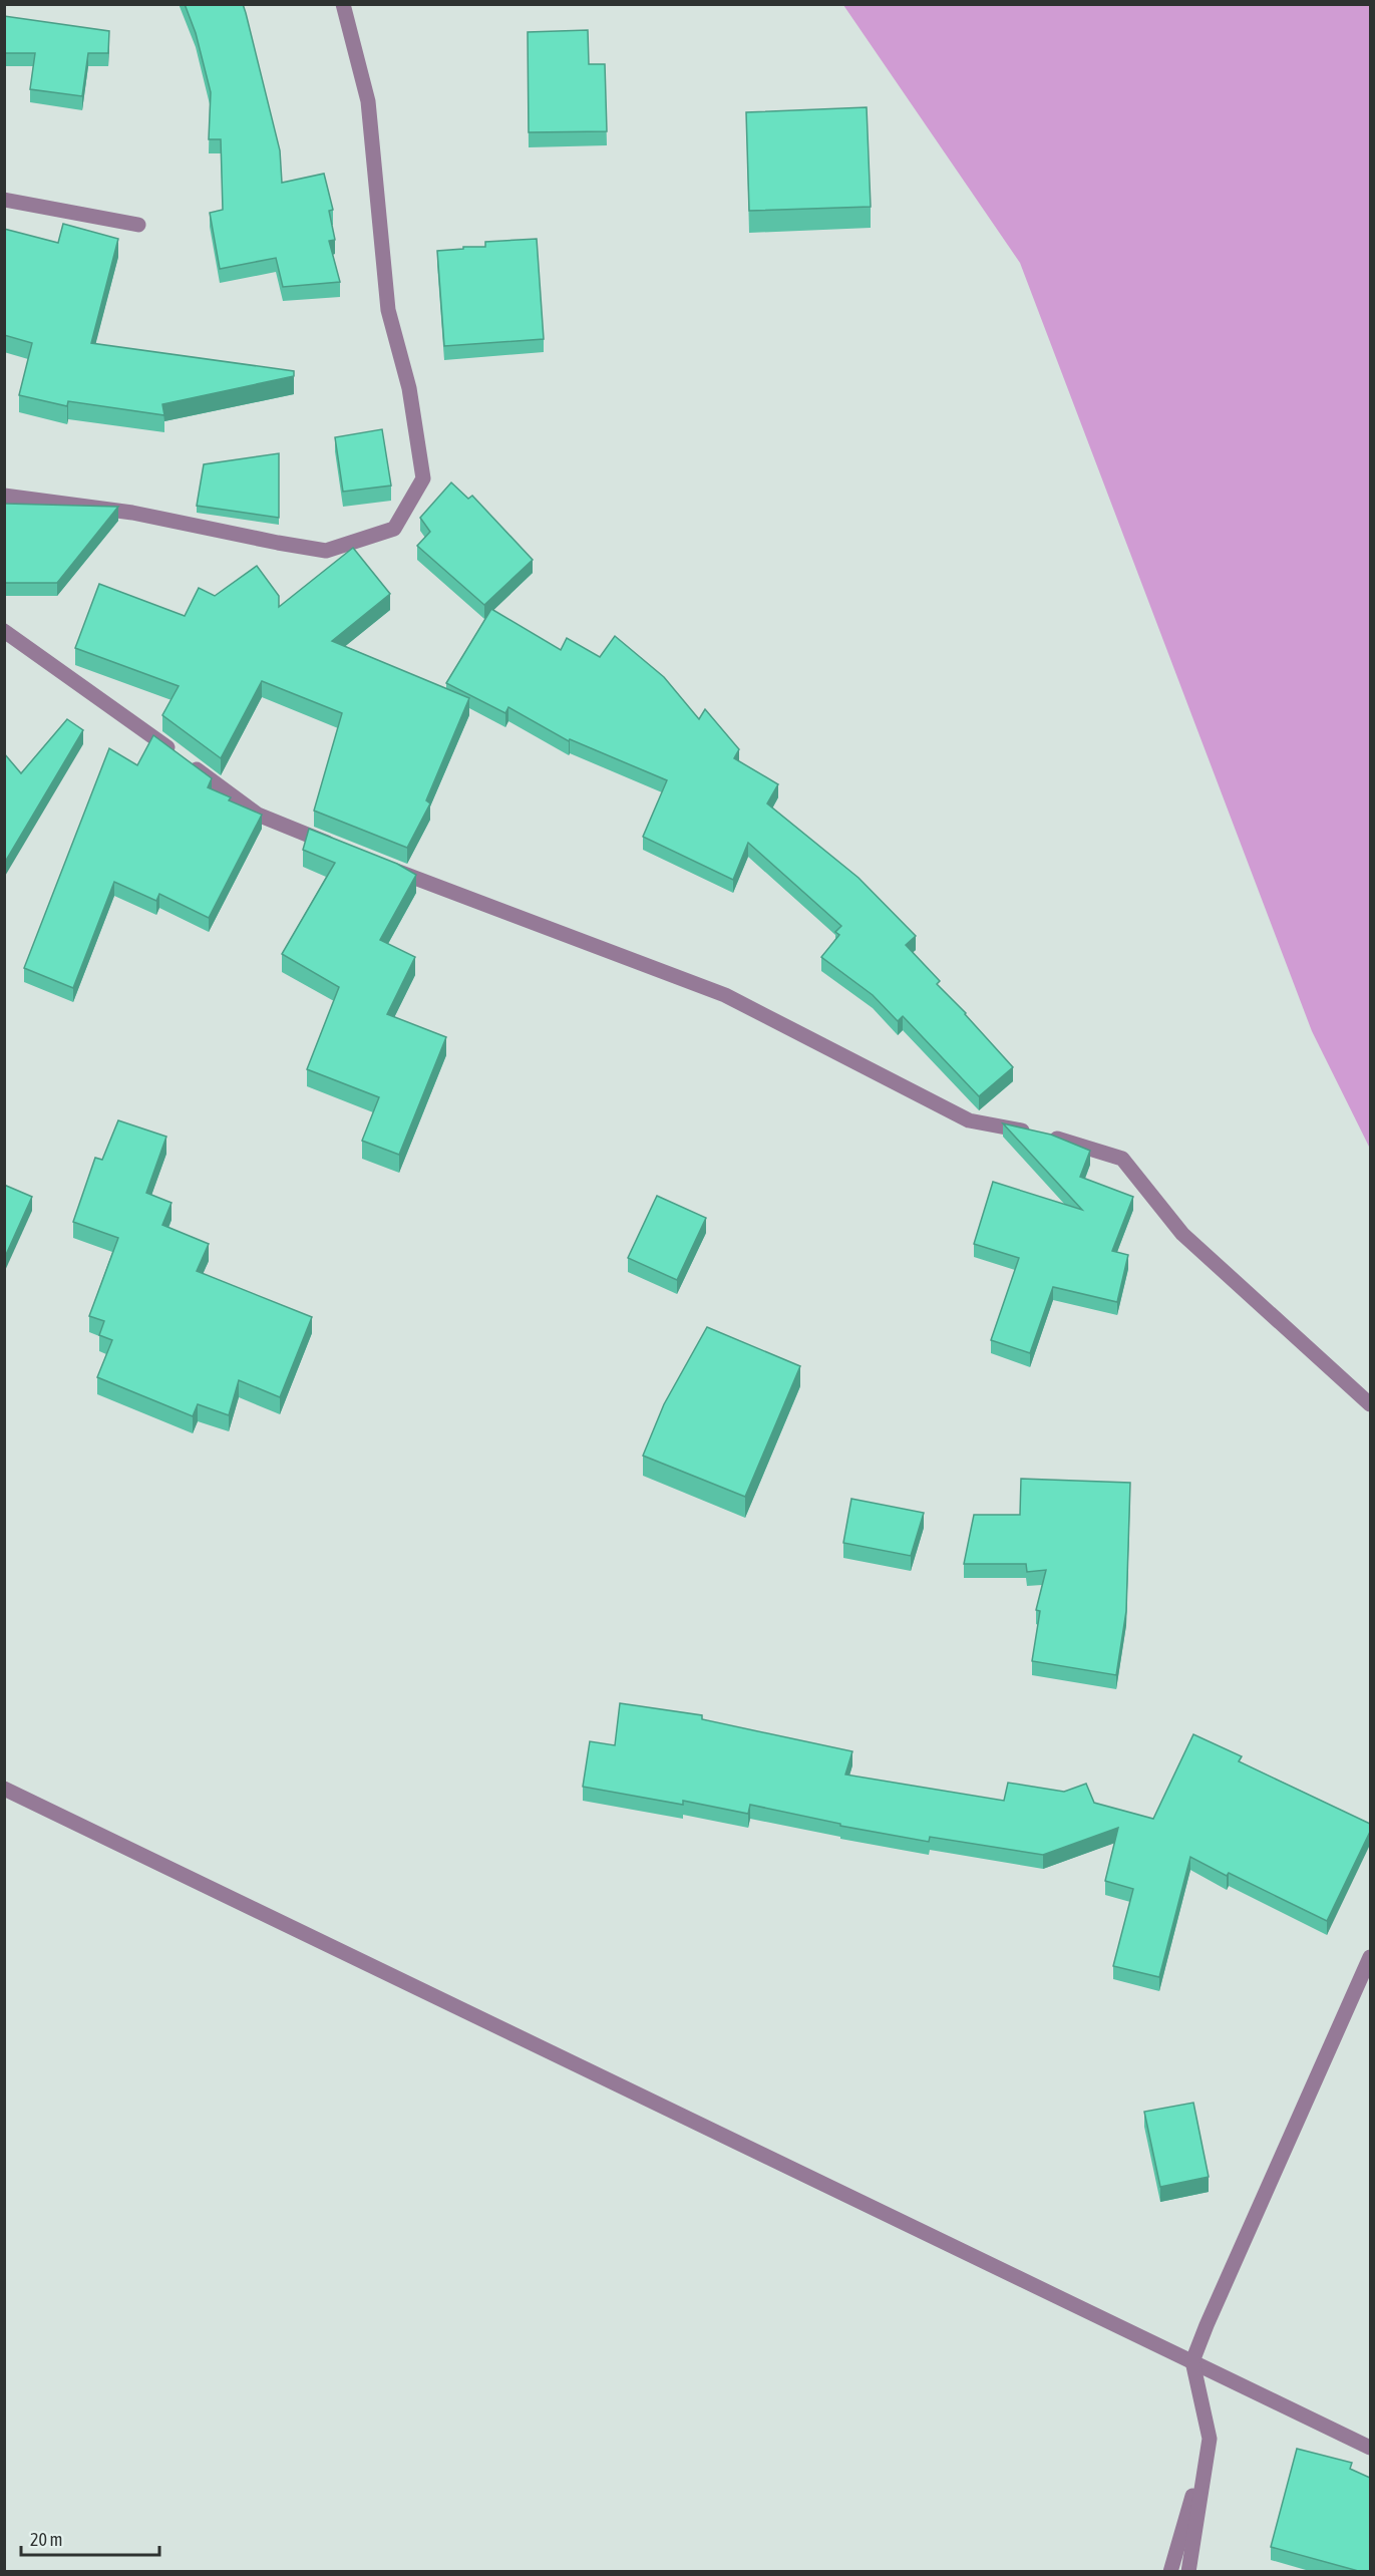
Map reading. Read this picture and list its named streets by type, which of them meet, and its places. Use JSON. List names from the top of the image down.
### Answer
{
  "scale_bar": "20 m"
}
